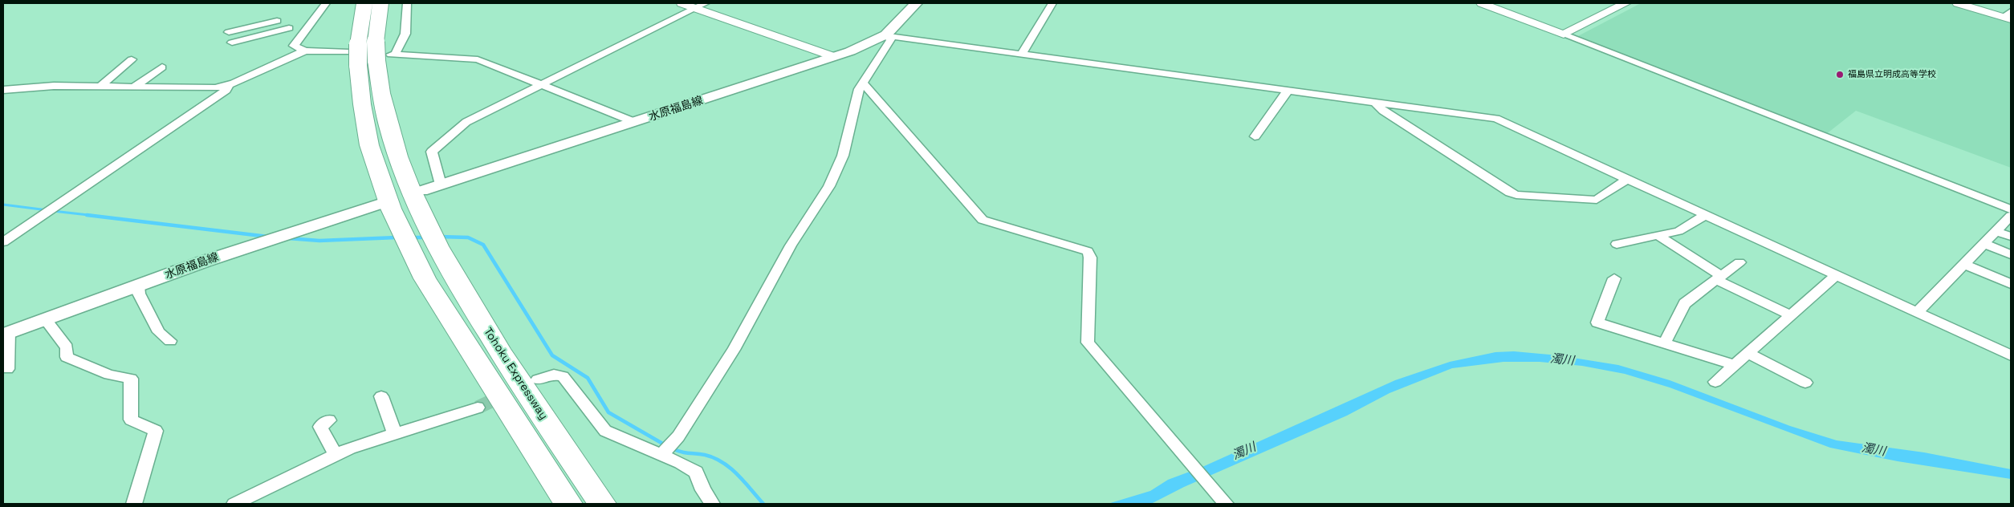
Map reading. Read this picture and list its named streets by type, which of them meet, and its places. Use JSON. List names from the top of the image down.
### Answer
{
  "streets": {
    "highway": ["Tohoku Expressway"],
    "main road": ["水原福島線"]
  },
  "crossings": [
    ["水原福島線", "Tohoku Expressway"]
  ],
  "water": ["濁川"],
  "places": ["福島県立明成高等学校"]
}
